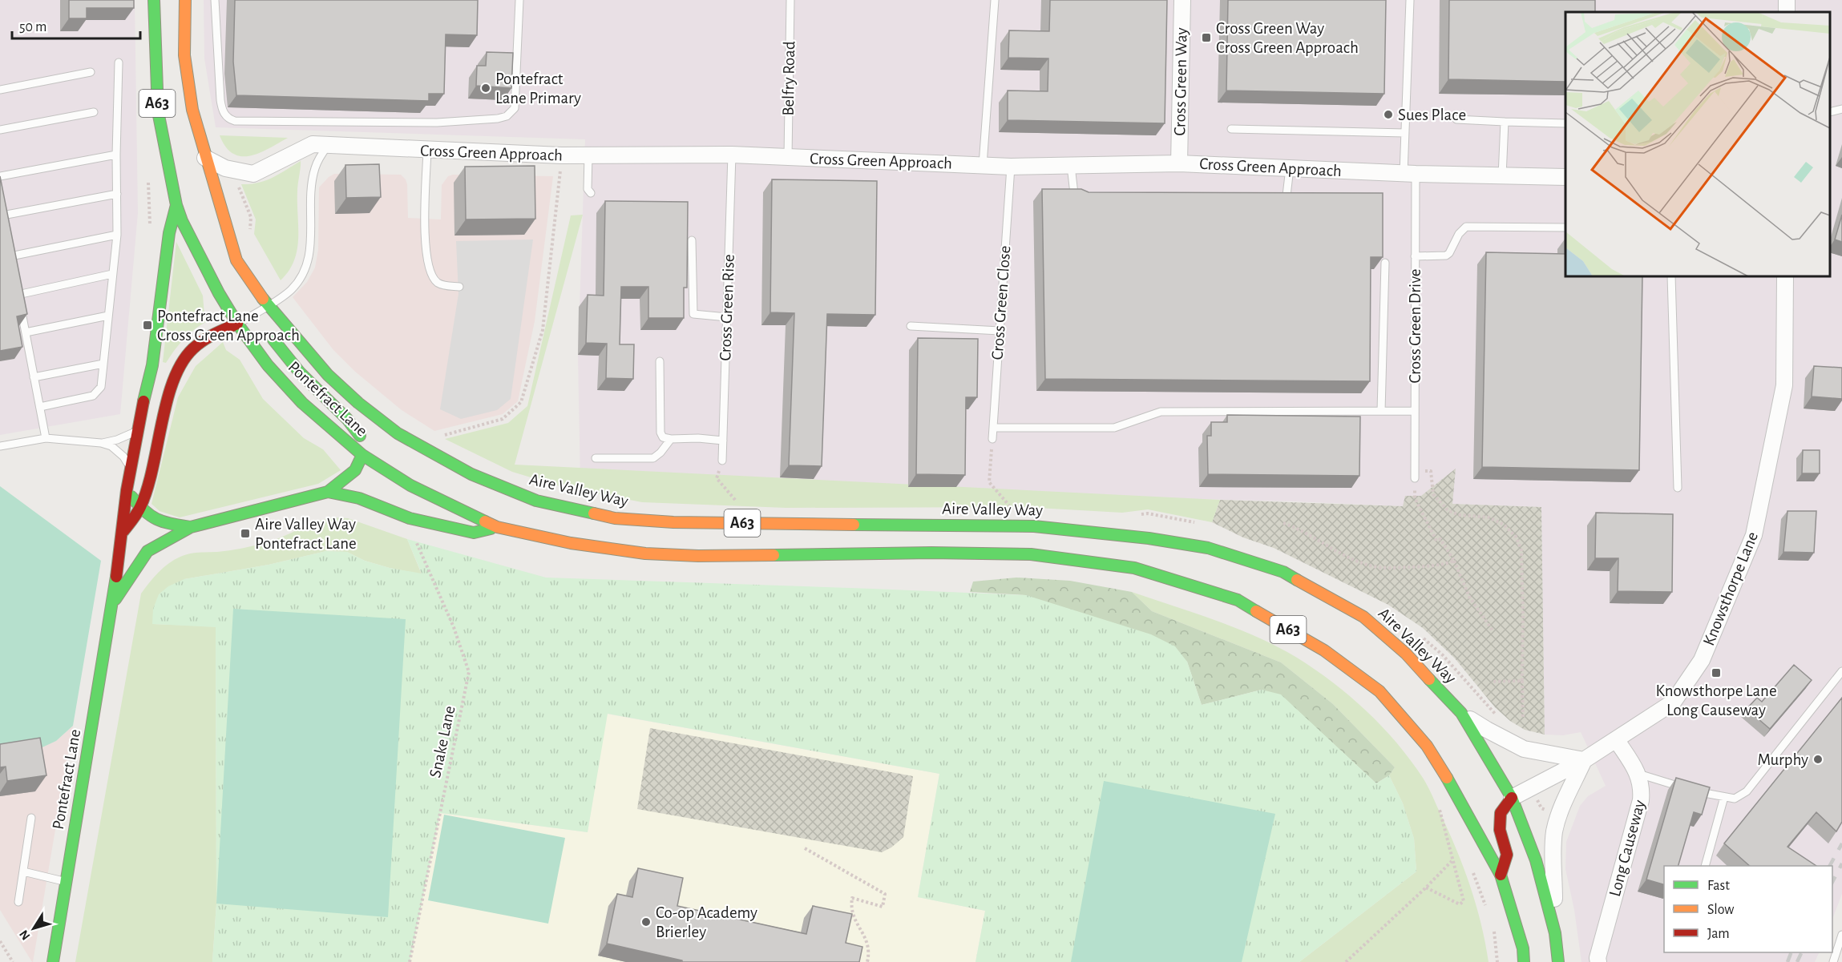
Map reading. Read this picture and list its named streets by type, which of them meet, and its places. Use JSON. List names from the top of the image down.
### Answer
{
  "streets": {
    "main road": ["A63", "Pontefract Lane", "Aire Valley Way"],
    "street": [
      "Cross Green Way",
      "Cross Green Approach",
      "Knowsthorpe Lane",
      "Long Causeway"
    ],
    "lane": [
      "Belfry Road",
      "Cross Green Close",
      "Cross Green Rise",
      "Cross Green Drive"
    ],
    "path": ["Snake Lane"]
  },
  "crossings": [
    ["Belfry Road", "Cross Green Approach"],
    ["Cross Green Way", "Cross Green Approach"],
    ["A63", "Pontefract Lane"],
    ["A63", "Aire Valley Way"],
    ["A63", "Knowsthorpe Lane"],
    ["Cross Green Approach", "Cross Green Close"],
    ["Cross Green Approach", "Cross Green Rise"],
    ["Cross Green Approach", "Cross Green Drive"],
    ["Cross Green Approach", "Pontefract Lane"],
    ["Pontefract Lane", "Aire Valley Way"],
    ["Aire Valley Way", "Knowsthorpe Lane"],
    ["Knowsthorpe Lane", "Long Causeway"]
  ],
  "places": {
    "transit": [
      "Cross Green Way Cross Green Approach",
      "Pontefract Lane Cross Green Approach",
      "Aire Valley Way Pontefract Lane",
      "Knowsthorpe Lane Long Causeway"
    ],
    "other": [
      "Pontefract Lane Primary",
      "Sues Place",
      "Murphy",
      "Co-op Academy Brierley"
    ]
  },
  "legend": ["Fast", "Slow", "Jam"],
  "scale_bar": "50 m",
  "north": "bottom left"
}
